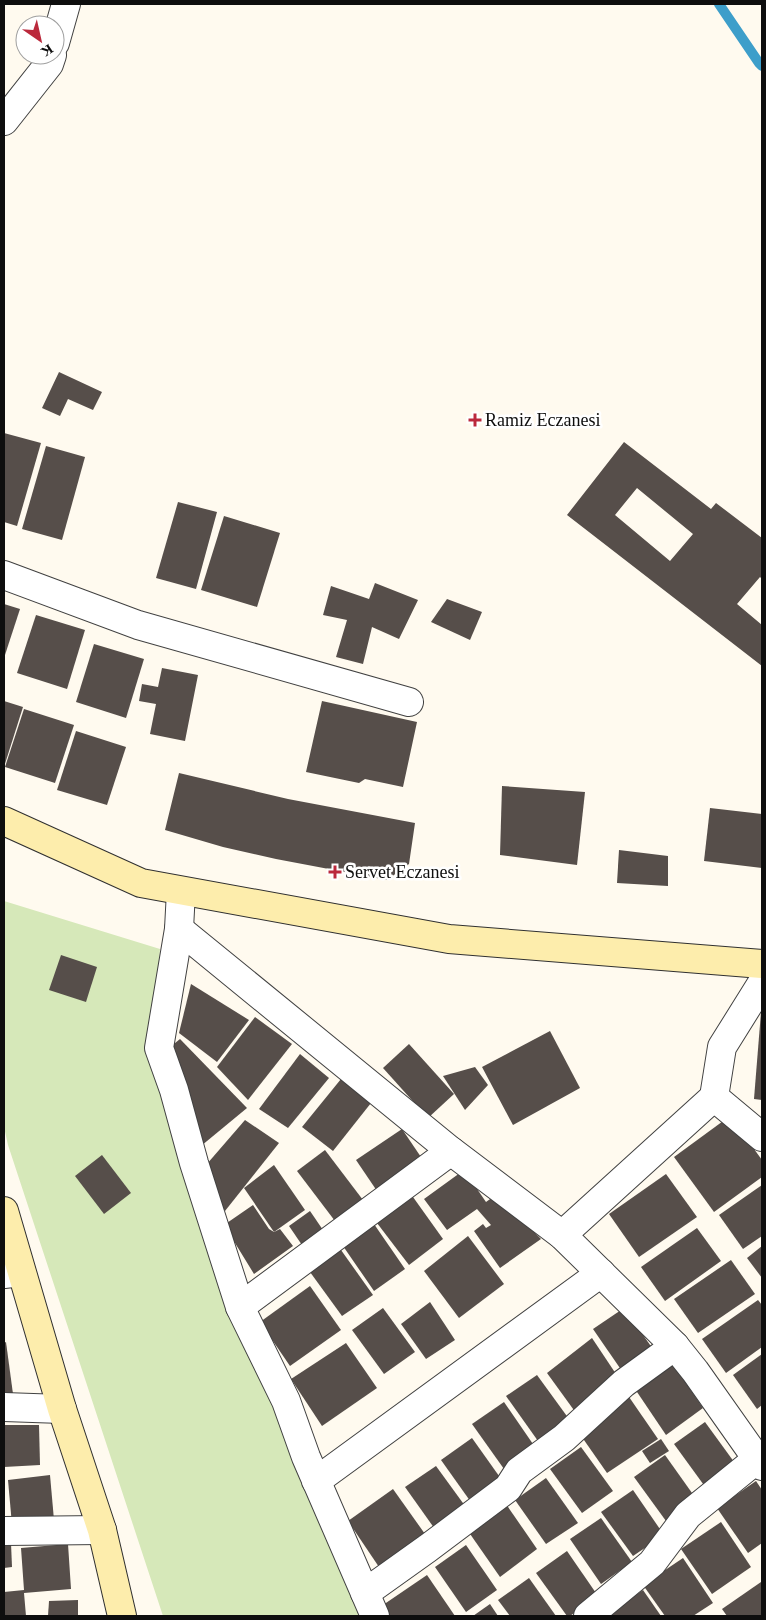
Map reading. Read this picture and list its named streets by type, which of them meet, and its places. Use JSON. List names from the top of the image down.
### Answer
{
  "places": {
    "health": ["Ramiz Eczanesi", "Servet Eczanesi"]
  },
  "north": "bottom right"
}
